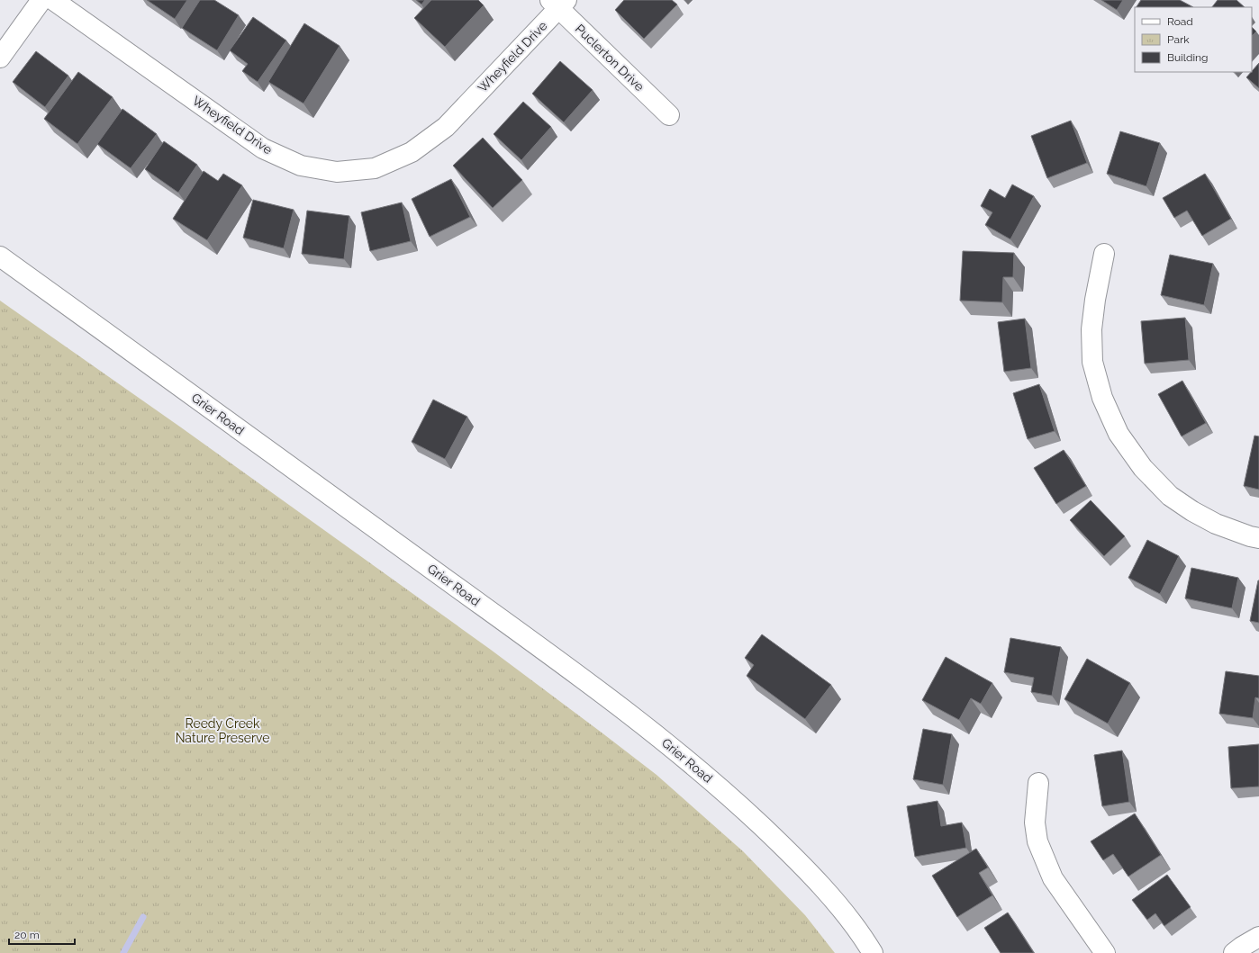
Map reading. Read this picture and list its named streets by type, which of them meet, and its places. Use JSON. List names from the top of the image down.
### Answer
{
  "streets": {
    "street": ["Wheyfield Drive", "Puclerton Drive", "Grier Road"]
  },
  "crossings": [
    ["Wheyfield Drive", "Puclerton Drive"]
  ],
  "parks": ["Reedy Creek Nature Preserve"],
  "legend": ["Road", "Park", "Building"],
  "scale_bar": "20 m"
}
